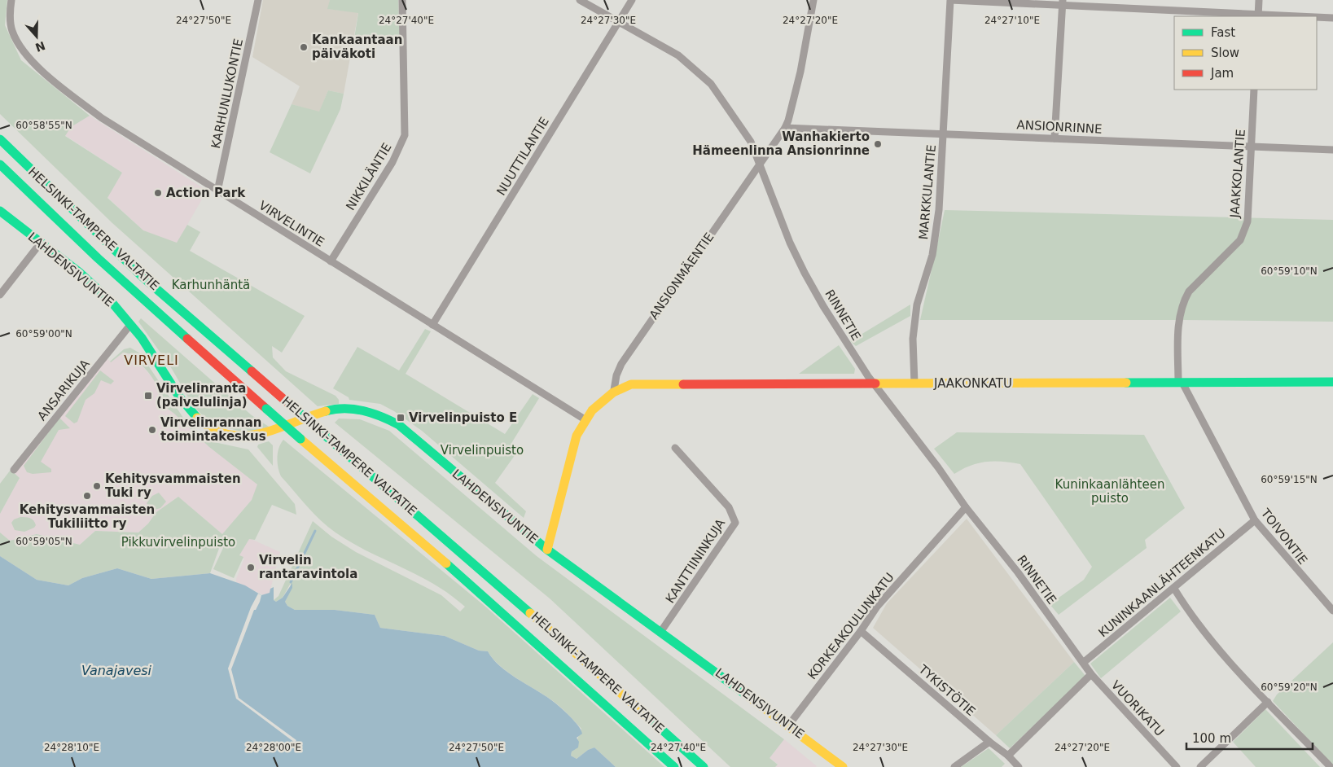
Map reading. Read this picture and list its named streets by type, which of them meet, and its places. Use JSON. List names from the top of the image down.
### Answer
{
  "streets": {
    "main road": ["HELSINKI-TAMPERE VALTATIE", "LAHDENSIVUNTIE", "JAAKONKATU"],
    "street": [
      "KARHUNLUKONTIE",
      "ANSIONRINNE",
      "NUUTTILANTIE",
      "JAAKKOLANTIE",
      "NIKKILÄNTIE",
      "MARKKULANTIE",
      "VIRVELINTIE",
      "ANSIONMÄENTIE",
      "RINNETIE",
      "ANSARIKUJA",
      "TOIVONTIE",
      "KANTTIININKUJA",
      "KUNINKAANLÄHTEENKATU",
      "KORKEAKOULUNKATU",
      "TYKISTÖTIE",
      "VUORIKATU"
    ]
  },
  "crossings": [
    ["KARHUNLUKONTIE", "VIRVELINTIE"],
    ["ANSIONRINNE", "JAAKKOLANTIE"],
    ["ANSIONRINNE", "MARKKULANTIE"],
    ["ANSIONRINNE", "ANSIONMÄENTIE"],
    ["NUUTTILANTIE", "VIRVELINTIE"],
    ["NUUTTILANTIE", "RINNETIE"],
    ["JAAKKOLANTIE", "JAAKONKATU"],
    ["JAAKKOLANTIE", "TOIVONTIE"],
    ["NIKKILÄNTIE", "VIRVELINTIE"],
    ["MARKKULANTIE", "JAAKONKATU"],
    ["LAHDENSIVUNTIE", "ANSARIKUJA"],
    ["LAHDENSIVUNTIE", "KANTTIININKUJA"],
    ["LAHDENSIVUNTIE", "KORKEAKOULUNKATU"],
    ["ANSIONMÄENTIE", "RINNETIE"],
    ["ANSIONMÄENTIE", "JAAKONKATU"],
    ["RINNETIE", "JAAKONKATU"],
    ["RINNETIE", "KUNINKAANLÄHTEENKATU"],
    ["RINNETIE", "KORKEAKOULUNKATU"],
    ["RINNETIE", "VUORIKATU"],
    ["JAAKONKATU", "TOIVONTIE"],
    ["TOIVONTIE", "KUNINKAANLÄHTEENKATU"],
    ["KUNINKAANLÄHTEENKATU", "VUORIKATU"],
    ["KORKEAKOULUNKATU", "TYKISTÖTIE"]
  ],
  "districts": ["VIRVELI"],
  "water": ["Vanajavesi"],
  "parks": [
    "Karhunhäntä",
    "Virvelinpuisto",
    "Kuninkaanlähteen puisto",
    "Pikkuvirvelinpuisto"
  ],
  "places": {
    "other": [
      "Kankaantaan päiväkoti",
      "Wanhakierto Hämeenlinna Ansionrinne",
      "Action Park",
      "Virvelinrannan toimintakeskus",
      "Kehitysvammaisten Tuki ry",
      "Kehitysvammaisten Tukiliitto ry",
      "Virvelin rantaravintola"
    ],
    "transit": ["Virvelinranta (palvelulinja)", "Virvelinpuisto E"]
  },
  "legend": ["Fast", "Slow", "Jam"],
  "scale_bar": "100 m",
  "north": "bottom",
  "coordinates": [
    "24°27'50\"E",
    "24°27'40\"E",
    "24°27'30\"E",
    "24°27'10\"E",
    "24°27'20\"E",
    "60°58'55\"N",
    "60°59'10\"N",
    "60°59'00\"N",
    "60°59'15\"N",
    "60°59'05\"N",
    "60°59'20\"N",
    "24°28'10\"E",
    "24°28'00\"E"
  ]
}
